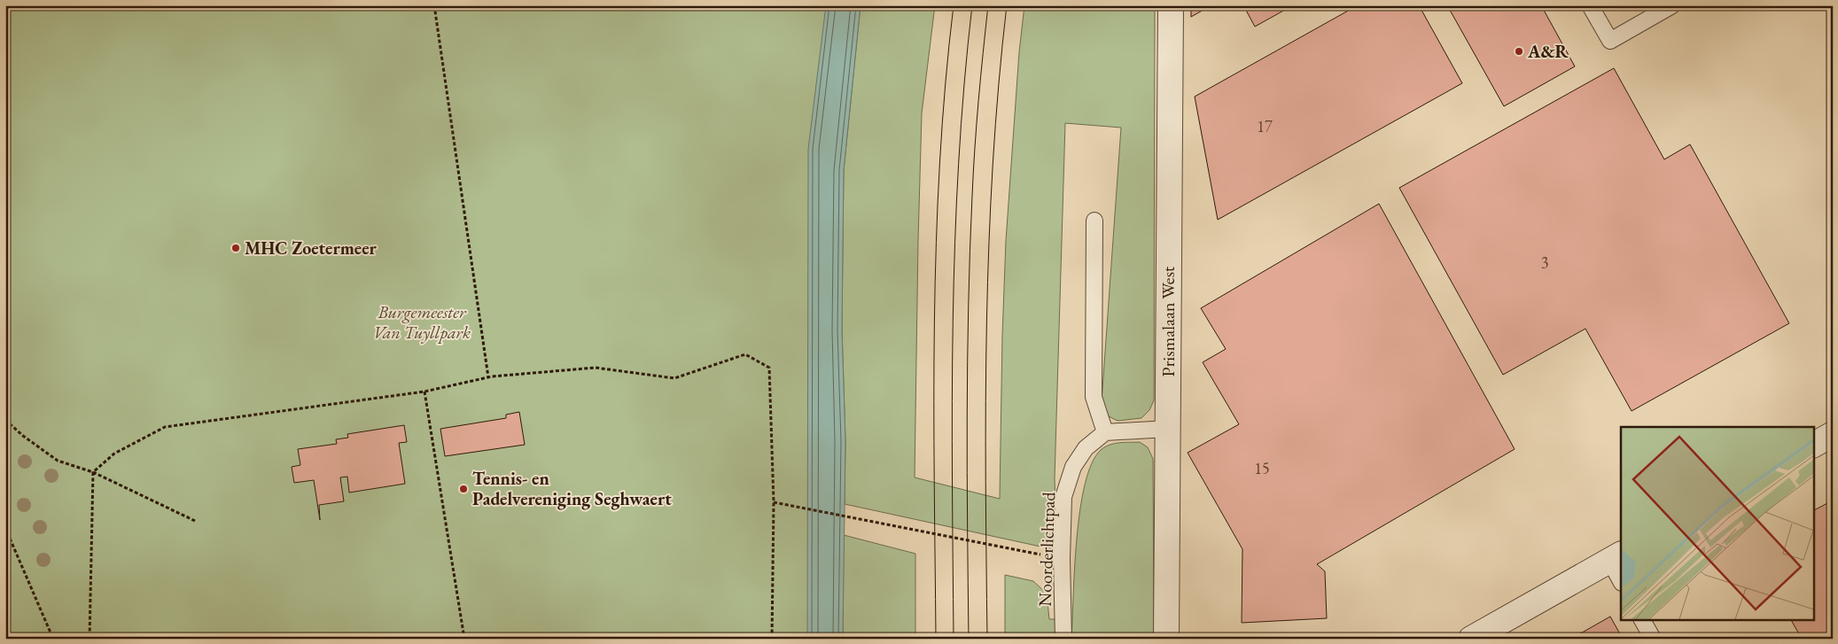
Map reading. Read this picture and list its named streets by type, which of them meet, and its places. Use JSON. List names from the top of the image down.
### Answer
{
  "streets": {
    "street": ["Prismalaan West"],
    "lane": ["Noorderlichtpad"]
  },
  "parks": ["Burgemeester Van Tuyllpark"],
  "places": ["A&R", "MHC Zoetermeer", "Tennis- en Padelvereniging Seghwaert"],
  "house_numbers": ["17", "3", "15"]
}
